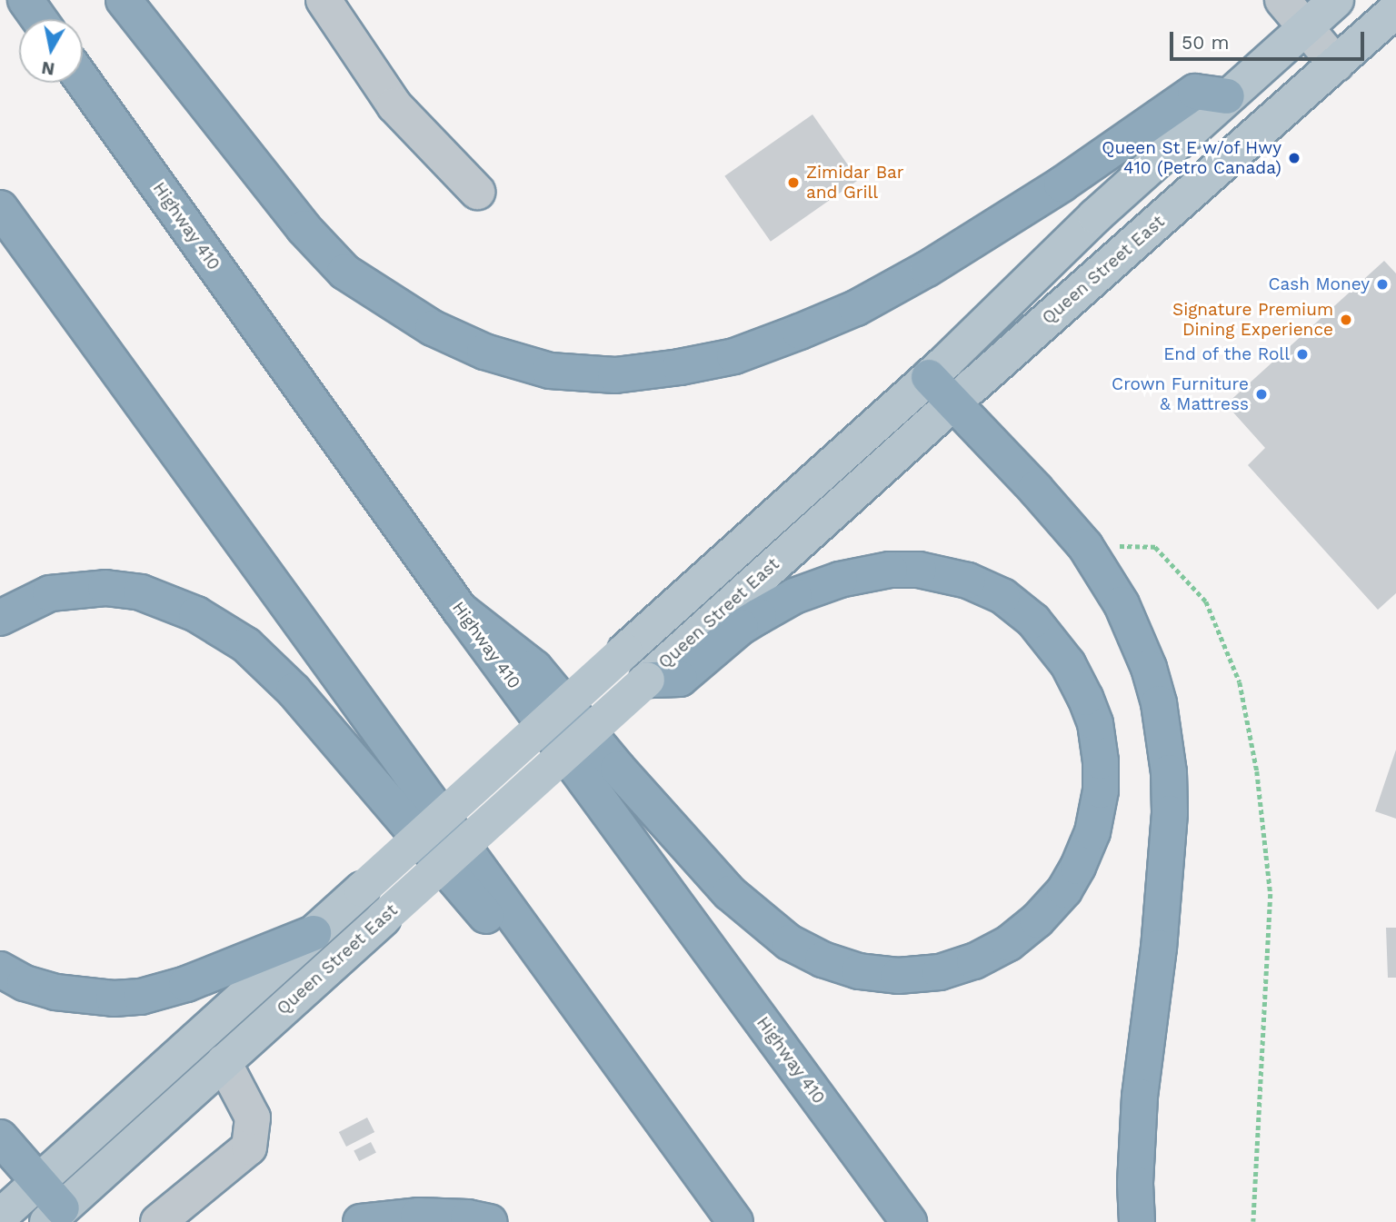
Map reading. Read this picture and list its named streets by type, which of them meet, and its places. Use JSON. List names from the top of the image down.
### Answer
{
  "streets": {
    "highway": ["Highway 410"],
    "main road": ["Queen Street East"]
  },
  "places": [
    "Queen St E w/of Hwy 410 (Petro Canada)",
    "Zimidar Bar and Grill",
    "Cash Money",
    "Signature Premium Dining Experience",
    "End of the Roll",
    "Crown Furniture & Mattress"
  ],
  "scale_bar": "50 m",
  "north": "bottom"
}
